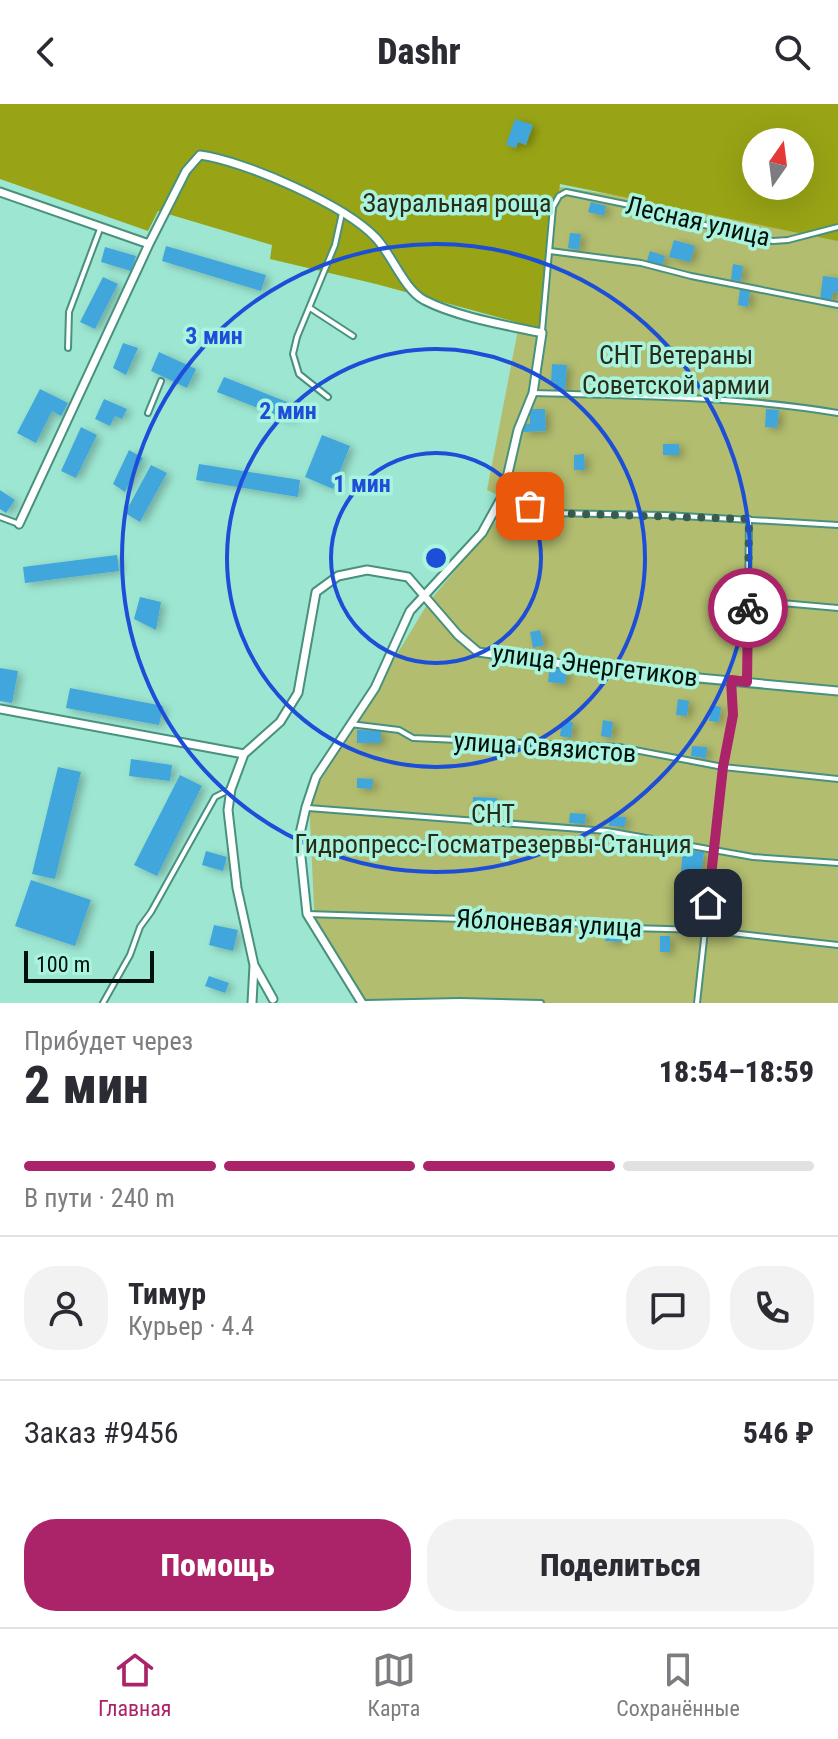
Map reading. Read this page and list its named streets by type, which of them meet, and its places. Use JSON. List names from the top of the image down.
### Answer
{
  "streets": {
    "street": ["улица Энергетиков"],
    "lane": ["Лесная улица", "улица Связистов", "Яблоневая улица"]
  },
  "parks": ["Зауральная роща", "СНТ Ветераны Советской армии", "СНТ Гидропресс-Госматрезервы-Станция"],
  "scale_bar": "100 m",
  "north": "top",
  "page": {
    "header": "Dashr",
    "scale": "100 m",
    "heading": ["2 мин", "Прибудет через", "18:54–18:59"],
    "panel": [
      "Тимур",
      "Курьер · 4.4",
      "Заказ #9456",
      "546 ₽"
    ],
    "bar": "В пути · 240 m",
    "buttons": ["Помощь", "Поделиться"],
    "tabs": ["Главная", "Карта", "Сохранённые"]
  },
  "rings": ["3 мин", "2 мин", "1 мин"]
}
